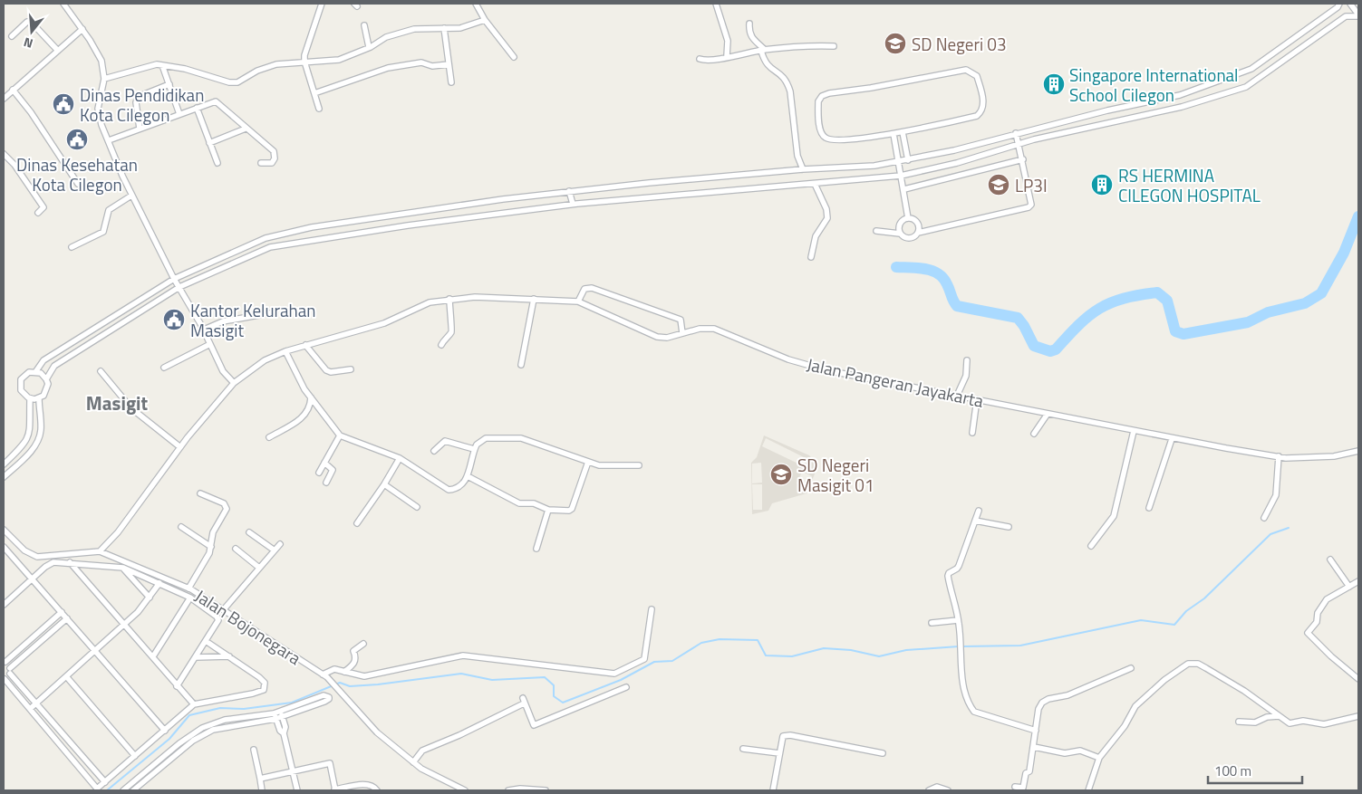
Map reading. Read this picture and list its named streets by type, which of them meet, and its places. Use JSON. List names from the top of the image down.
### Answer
{
  "streets": {
    "street": ["Jalan Pangeran Jayakarta", "Jalan Bojonegara"]
  },
  "crossings": [
    ["Jalan Pangeran Jayakarta", "Jalan Bojonegara"]
  ],
  "districts": ["Masigit"],
  "places": {
    "school or university": ["SD Negeri 03", "LP3I", "SD Negeri Masigit 01"],
    "building": ["Singapore International School Cilegon", "RS HERMINA CILEGON HOSPITAL"],
    "public building": ["Dinas Pendidikan Kota Cilegon", "Dinas Kesehatan Kota Cilegon", "Kantor Kelurahan Masigit"]
  },
  "scale_bar": "100 m",
  "north": "bottom"
}
